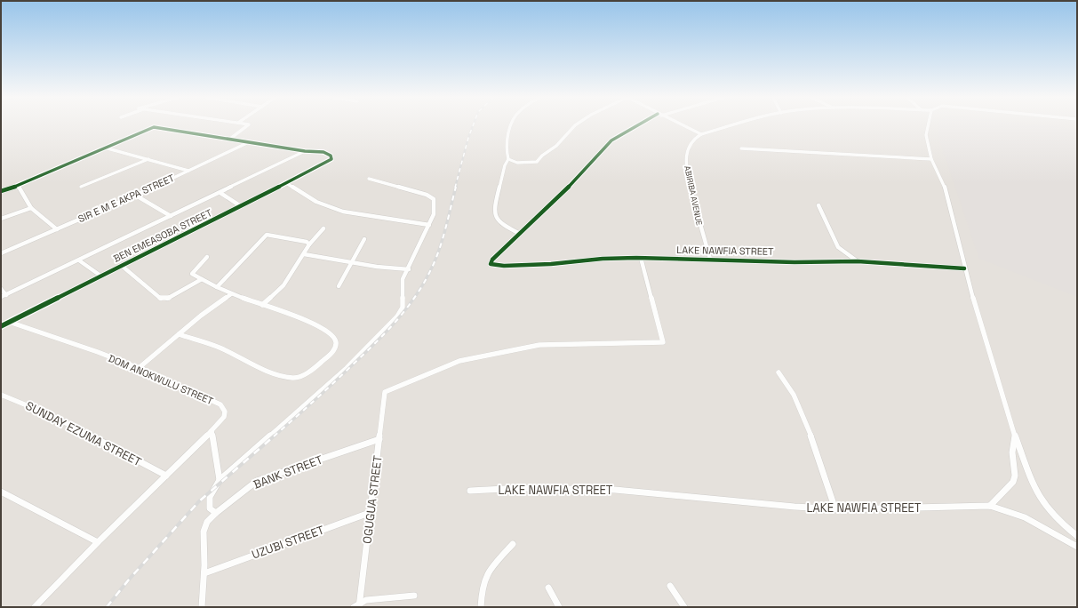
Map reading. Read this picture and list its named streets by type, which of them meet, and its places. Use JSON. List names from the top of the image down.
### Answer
{
  "streets": {
    "street": [
      "ABIRIBA AVENUE",
      "SIR E M E AKPA STREET",
      "BEN EMEASOBA STREET",
      "LAKE NAWFIA STREET",
      "DOM ANOKWULU STREET",
      "SUNDAY EZUMA STREET",
      "BANK STREET",
      "OGUGUA STREET",
      "UZUBI STREET"
    ]
  },
  "crossings": [
    ["ABIRIBA AVENUE", "LAKE NAWFIA STREET"],
    ["BEN EMEASOBA STREET", "DOM ANOKWULU STREET"],
    ["LAKE NAWFIA STREET", "OGUGUA STREET"],
    ["BANK STREET", "OGUGUA STREET"],
    ["BANK STREET", "UZUBI STREET"],
    ["OGUGUA STREET", "UZUBI STREET"]
  ]
}
